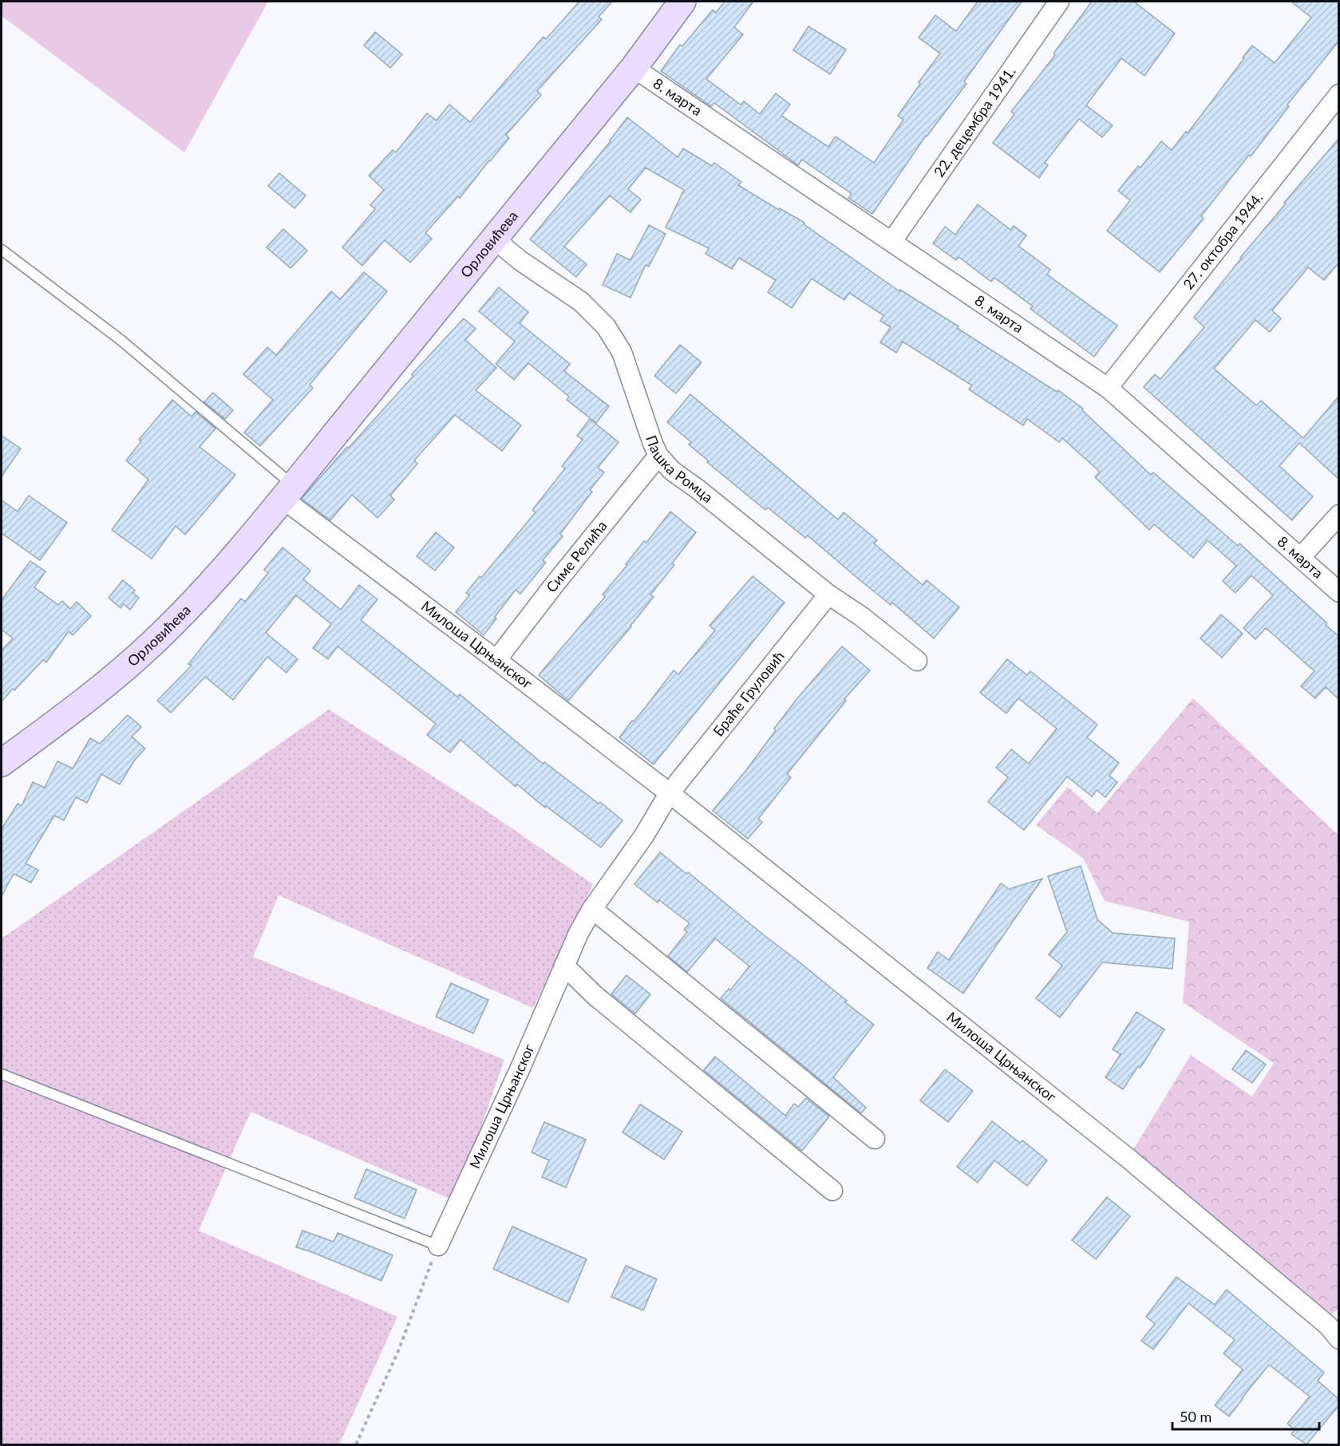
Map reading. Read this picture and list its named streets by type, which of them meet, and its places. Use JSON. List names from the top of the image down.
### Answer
{
  "streets": {
    "street": [
      "8. марта",
      "22. децембра 1941.",
      "27. октобра 1944.",
      "Орловићева",
      "Пашка Ромца",
      "Симе Релића",
      "Милоша Црњанског",
      "Браће Груловић"
    ]
  },
  "crossings": [
    ["8. марта", "22. децембра 1941."],
    ["8. марта", "27. октобра 1944."],
    ["8. марта", "Орловићева"],
    ["Орловићева", "Пашка Ромца"],
    ["Орловићева", "Милоша Црњанског"],
    ["Пашка Ромца", "Симе Релића"],
    ["Пашка Ромца", "Браће Груловић"],
    ["Симе Релића", "Милоша Црњанског"],
    ["Милоша Црњанског", "Браће Груловић"]
  ],
  "scale_bar": "50 m"
}
